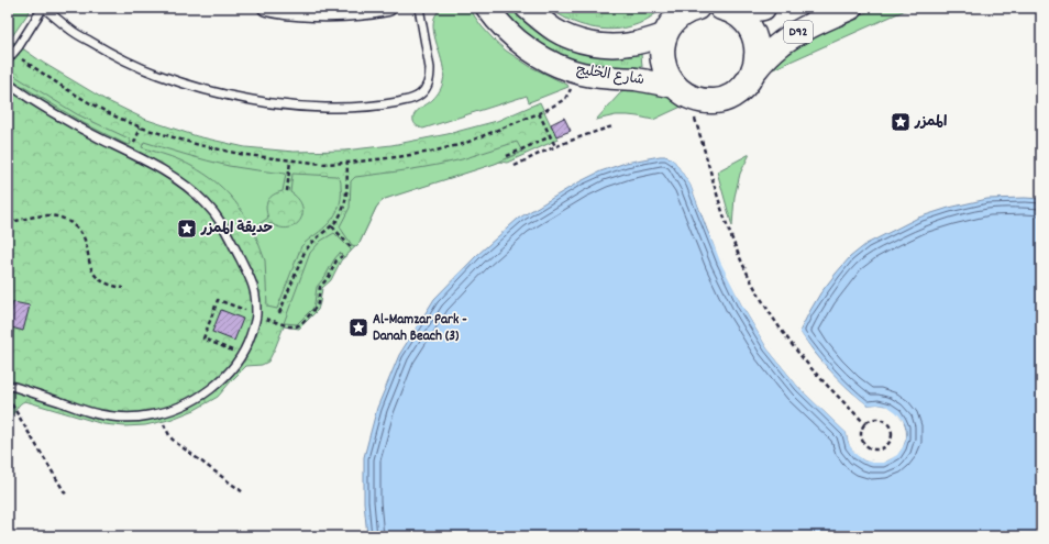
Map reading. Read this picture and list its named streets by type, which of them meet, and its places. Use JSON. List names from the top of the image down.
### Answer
{
  "streets": {
    "main road": ["D92", "شارع الخليج"]
  },
  "places": {
    "place": ["الممزر", "حديقة الممزر", "Al-Mamzar Park - Danah Beach (3)"]
  }
}
